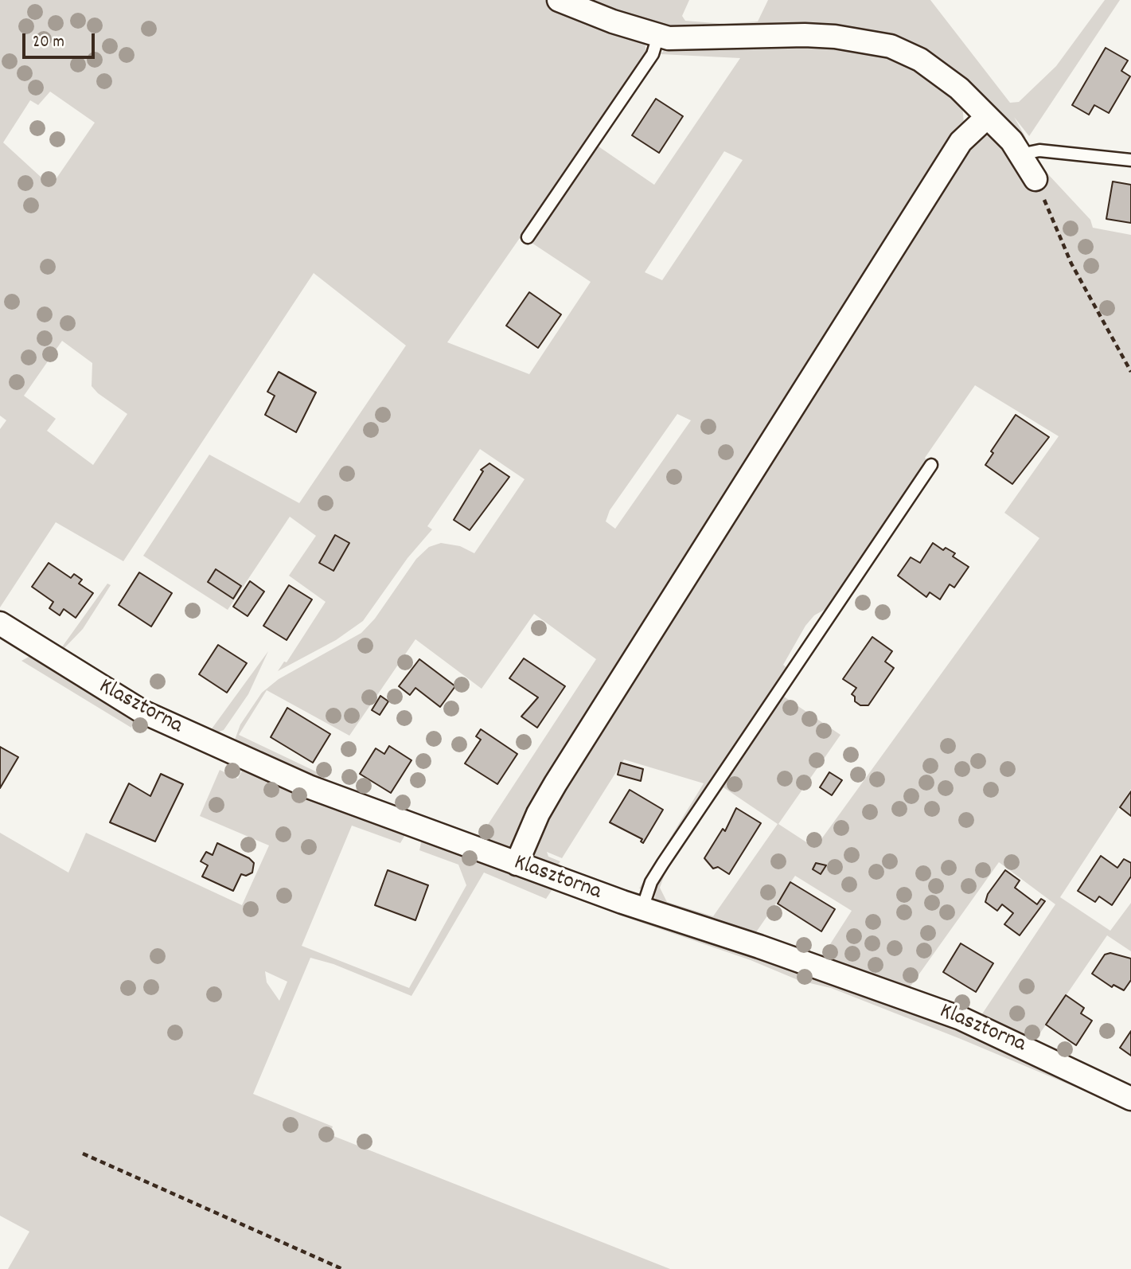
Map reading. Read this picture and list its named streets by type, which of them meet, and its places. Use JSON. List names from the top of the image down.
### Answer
{
  "streets": {
    "street": ["Klasztorna"]
  },
  "scale_bar": "20 m"
}
